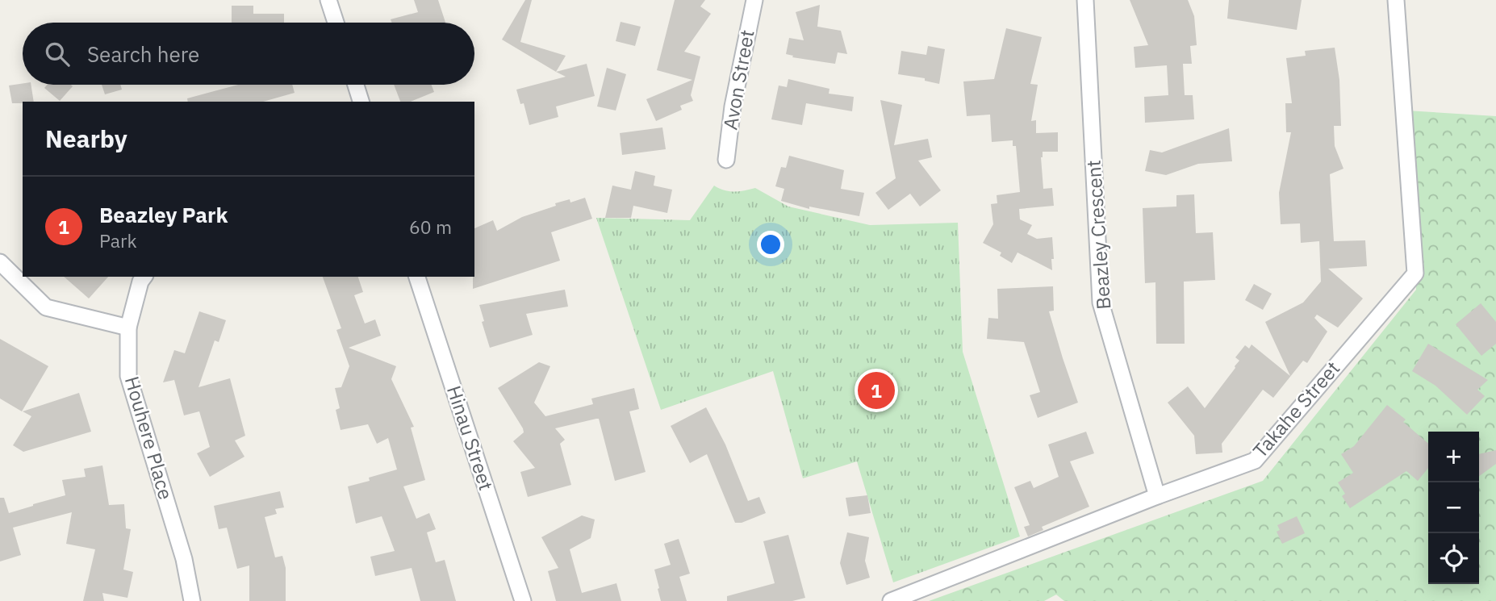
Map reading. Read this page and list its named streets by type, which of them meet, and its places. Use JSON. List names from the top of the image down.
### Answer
{
  "streets": {
    "street": [
      "Avon Street",
      "Beazley Crescent",
      "Takahe Street",
      "Houhere Place",
      "Hinau Street"
    ]
  },
  "crossings": [
    ["Beazley Crescent", "Takahe Street"]
  ],
  "page": {
    "search": "Search here",
    "heading": "Nearby",
    "list": [
      {
        "mark": "1",
        "name": "Beazley Park",
        "note": "Park",
        "value": "60 m"
      }
    ],
    "pins": "1",
    "map_buttons": ["+", "−"]
  }
}
